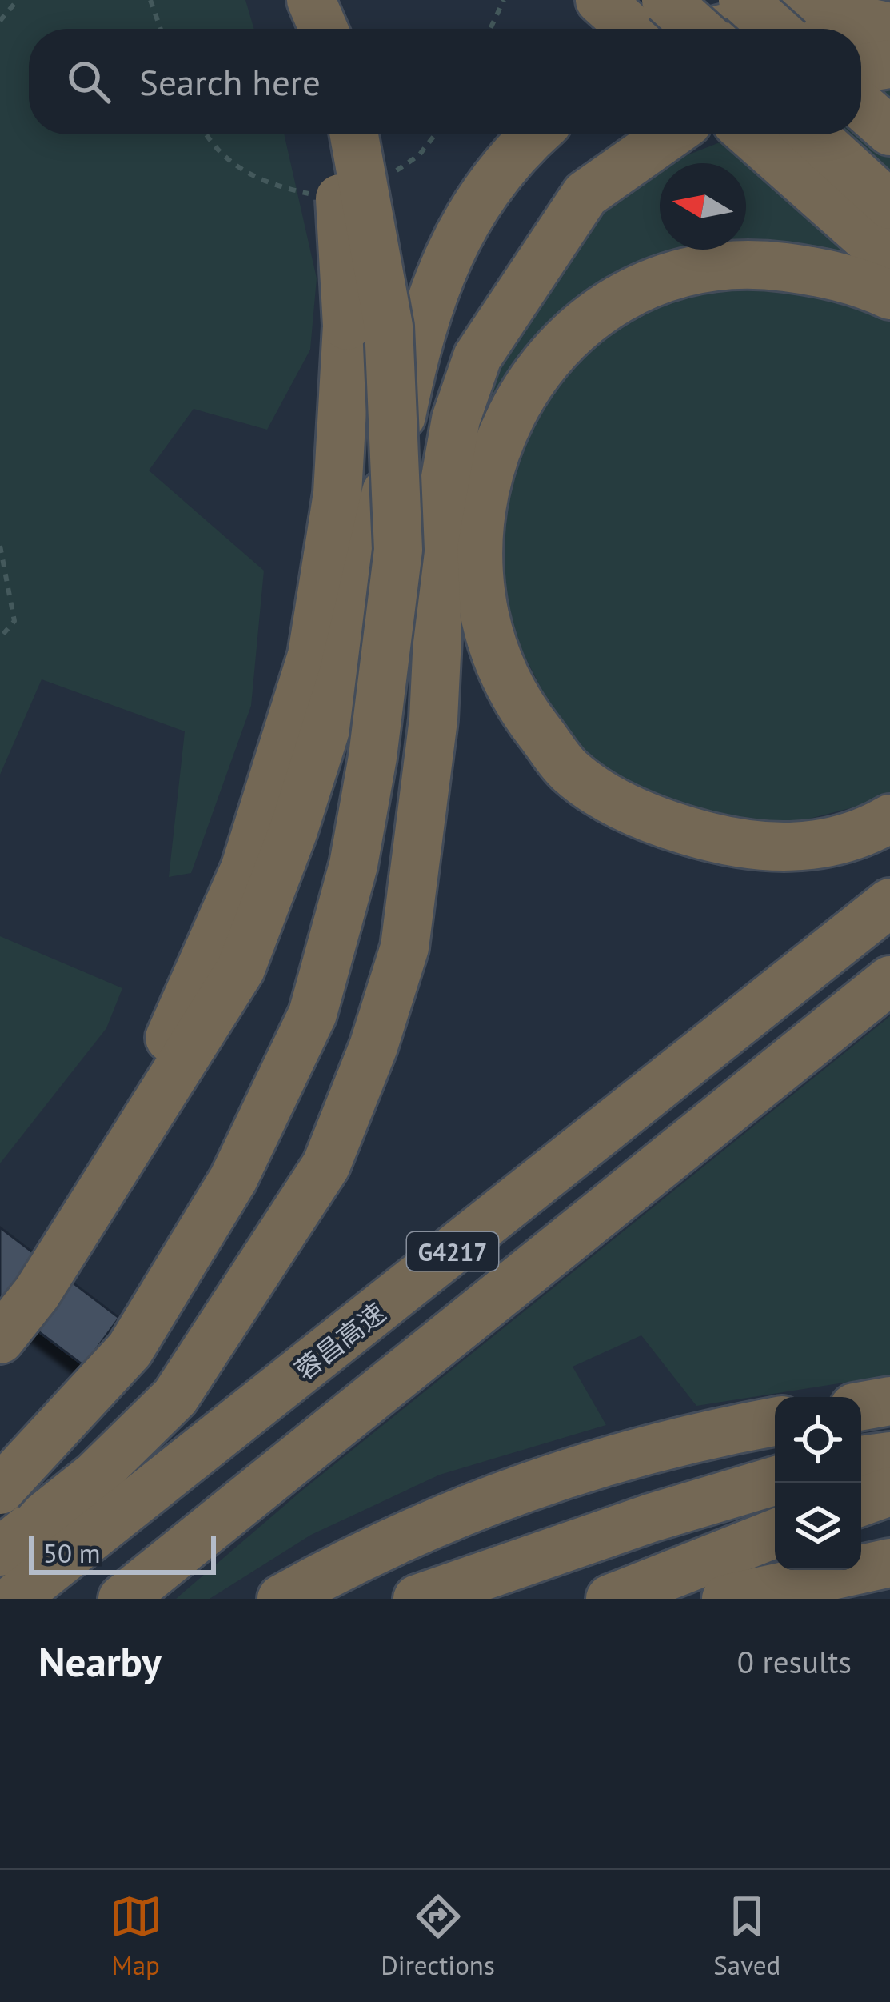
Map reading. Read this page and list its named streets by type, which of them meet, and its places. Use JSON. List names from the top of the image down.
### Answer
{
  "streets": {
    "highway": ["G4217", "蓉昌高速"]
  },
  "scale_bar": "50 m",
  "north": "left",
  "page": {
    "search": "Search here",
    "scale": "50 m",
    "heading": ["Nearby", "0 results"],
    "nav": ["Map", "Directions", "Saved"]
  }
}
